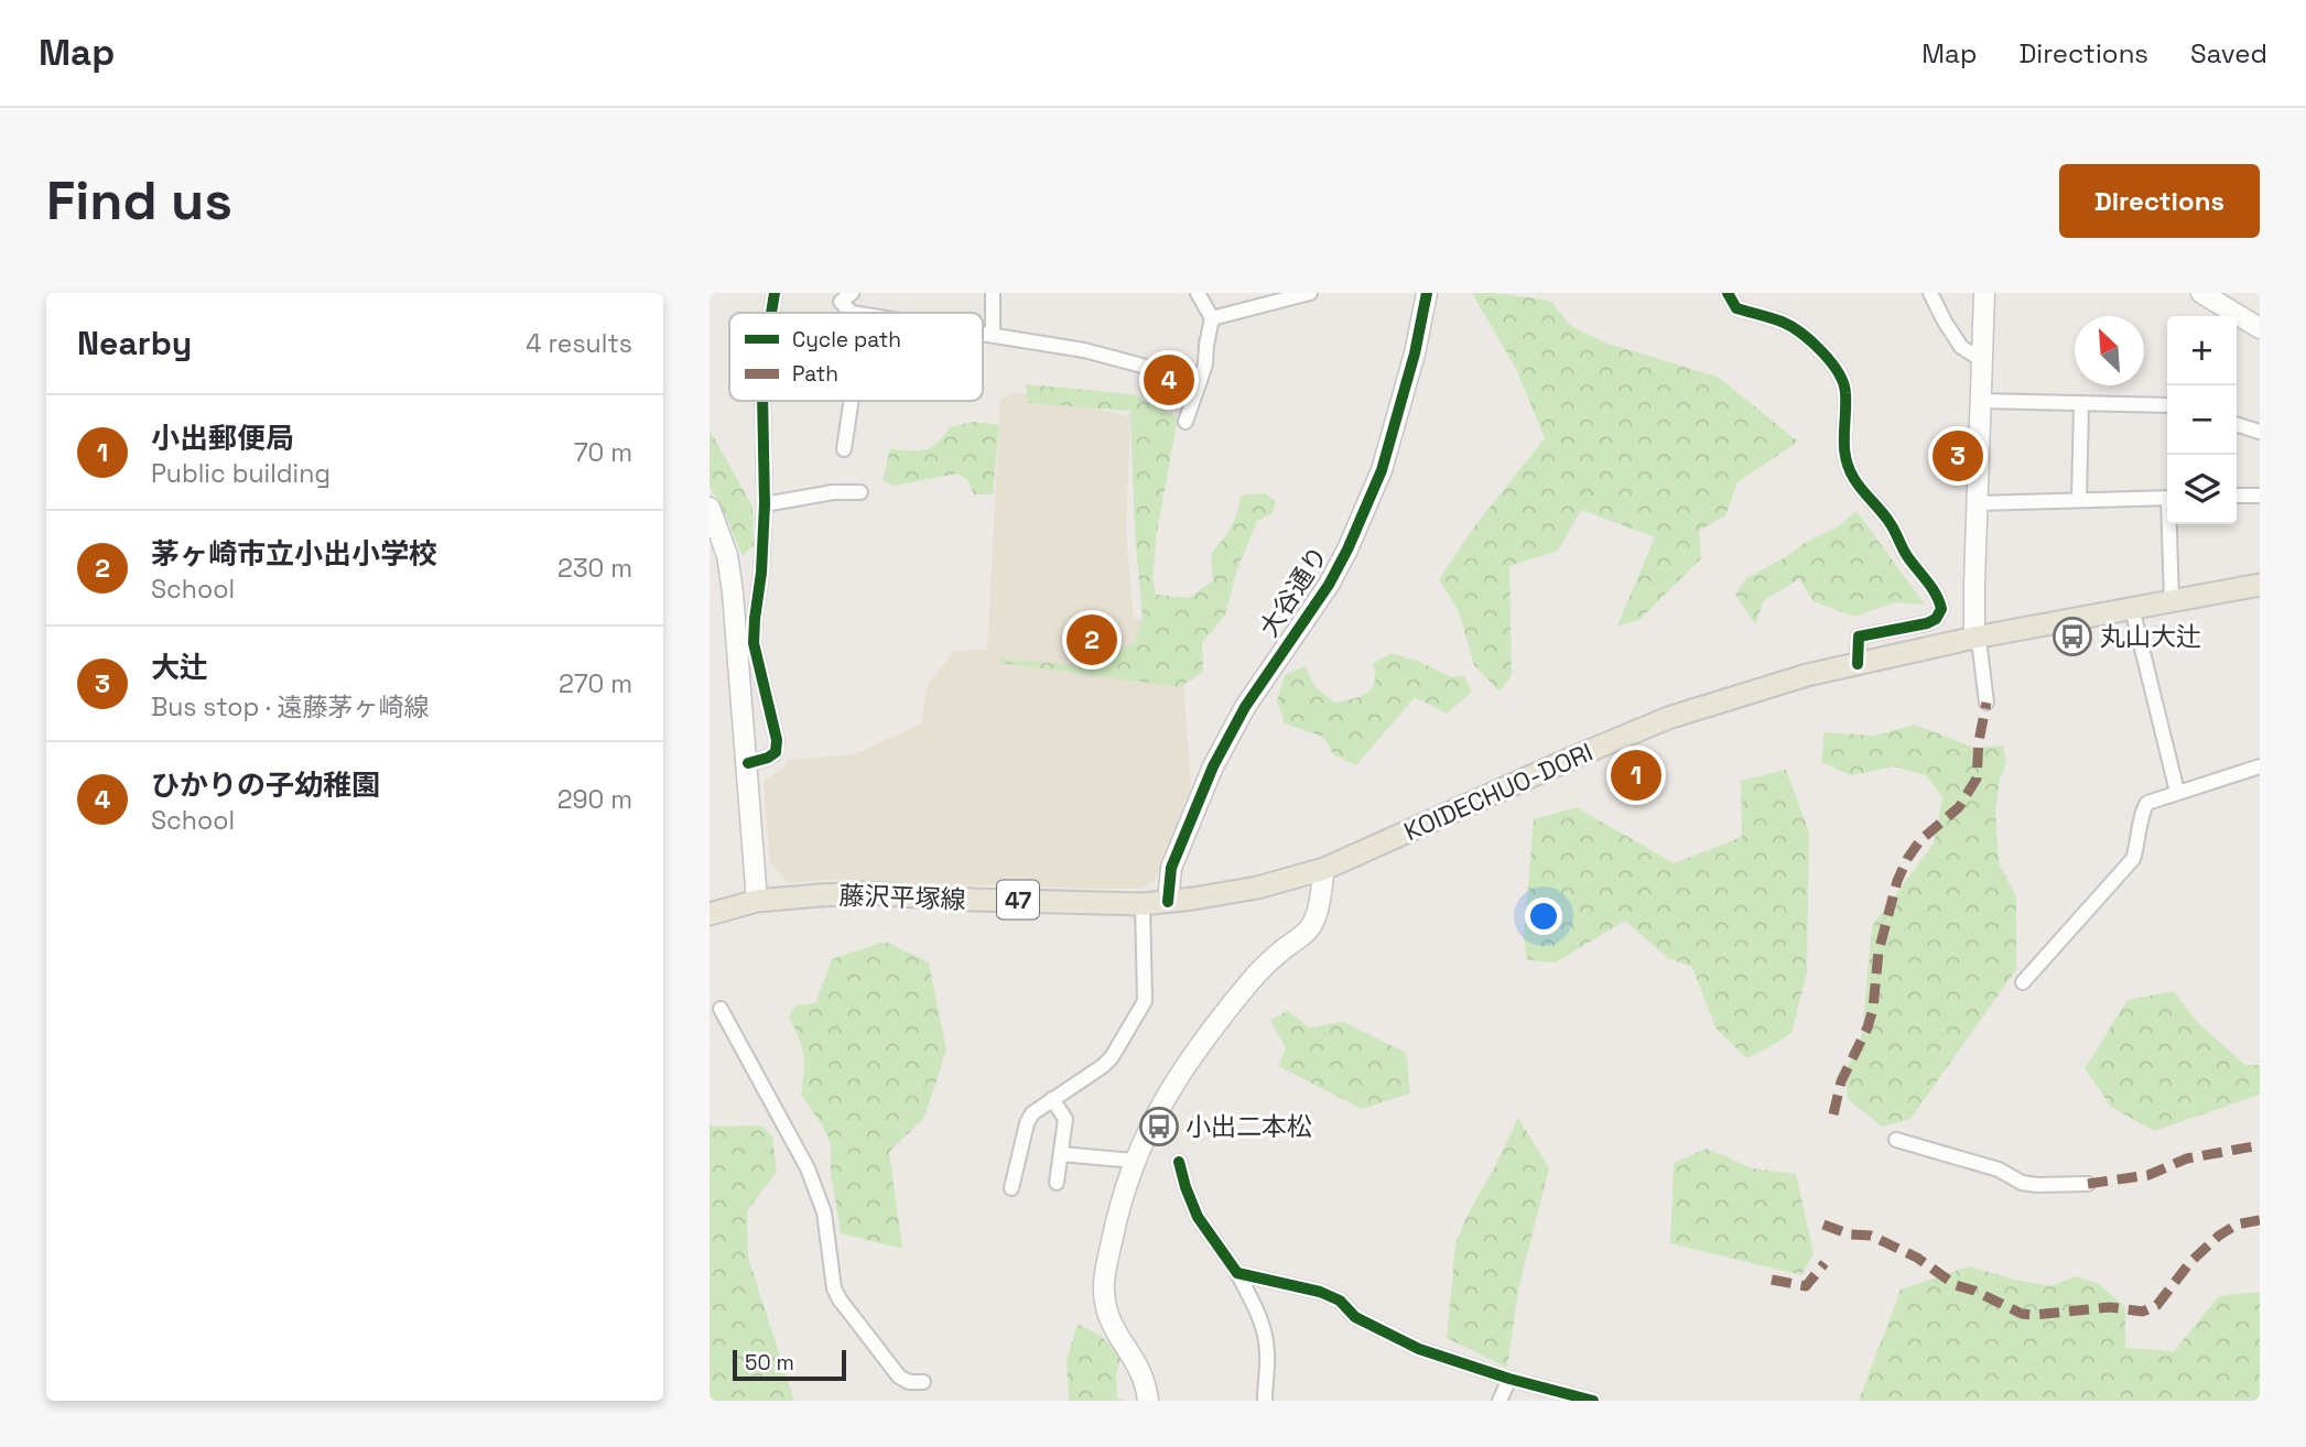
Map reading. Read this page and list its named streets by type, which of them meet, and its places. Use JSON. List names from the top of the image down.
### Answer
{
  "streets": {
    "main road": ["KOIDECHUO-DORI", "藤沢平塚線", "47"],
    "street": ["大谷通り"]
  },
  "crossings": [
    ["大谷通り", "藤沢平塚線"],
    ["KOIDECHUO-DORI", "藤沢平塚線"]
  ],
  "places": {
    "bus stop": ["丸山大辻", "小出二本松"]
  },
  "legend": ["Cycle path", "Path"],
  "scale_bar": "50 m",
  "north": "top left",
  "page": {
    "header": "Map",
    "nav": ["Map", "Directions", "Saved"],
    "buttons": "Directions",
    "title": "Find us",
    "heading": ["Nearby", "4 results"],
    "map_buttons": ["+", "−"],
    "pins": [
      "4",
      "3",
      "2",
      "1"
    ],
    "list": [
      {
        "mark": "1",
        "name": "小出郵便局",
        "note": "Public building",
        "value": "70 m"
      },
      {
        "mark": "2",
        "name": "茅ヶ崎市立小出小学校",
        "note": "School",
        "value": "230 m"
      },
      {
        "mark": "3",
        "name": "大辻",
        "note": "Bus stop · 遠藤茅ヶ崎線",
        "value": "270 m"
      },
      {
        "mark": "4",
        "name": "ひかりの子幼稚園",
        "note": "School",
        "value": "290 m"
      }
    ],
    "scale": "50 m"
  }
}
